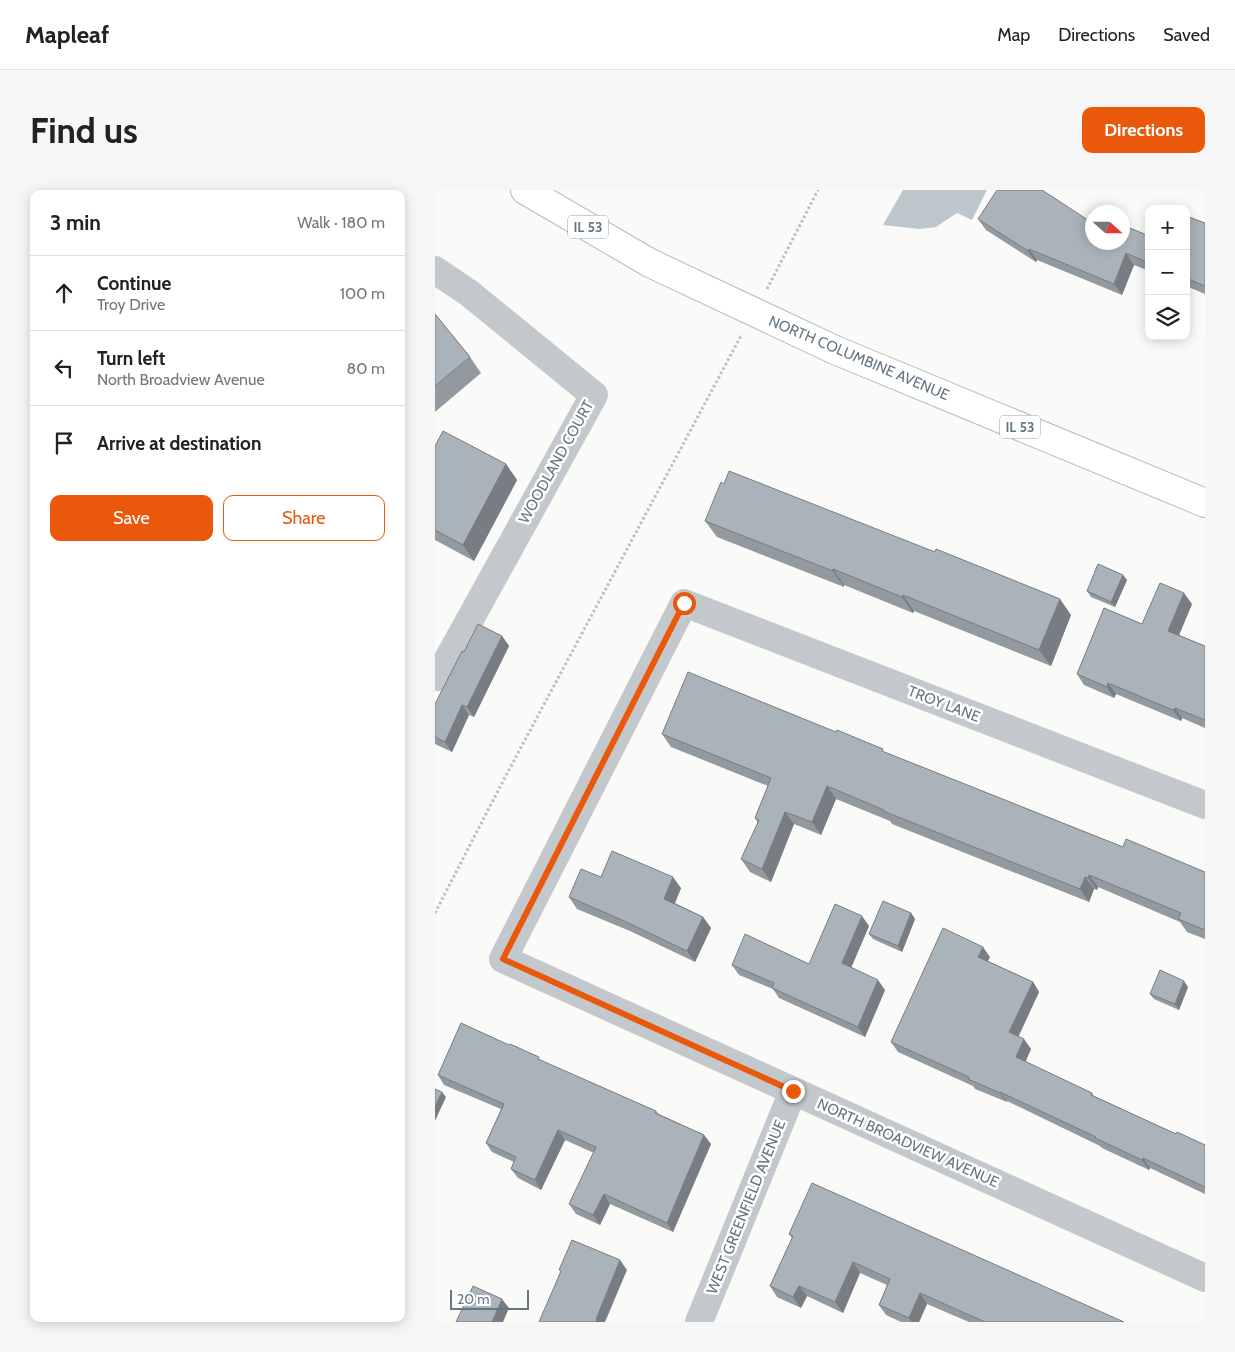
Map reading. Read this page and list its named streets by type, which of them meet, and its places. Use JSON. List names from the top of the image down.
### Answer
{
  "streets": {
    "main road": ["IL 53", "NORTH COLUMBINE AVENUE"],
    "street": [
      "WOODLAND COURT",
      "TROY LANE",
      "NORTH BROADVIEW AVENUE",
      "WEST GREENFIELD AVENUE"
    ]
  },
  "crossings": [
    ["TROY LANE", "NORTH BROADVIEW AVENUE"],
    ["NORTH BROADVIEW AVENUE", "WEST GREENFIELD AVENUE"]
  ],
  "scale_bar": "20 m",
  "north": "right",
  "page": {
    "header": "Mapleaf",
    "nav": ["Map", "Directions", "Saved"],
    "buttons": [
      "Directions",
      ["Save", "Share"]
    ],
    "title": "Find us",
    "heading": ["3 min", "Walk · 180 m"],
    "map_buttons": ["+", "−"],
    "list": [
      ["Continue", "Troy Drive", "100 m"],
      ["Turn left", "North Broadview Avenue", "80 m"],
      "Arrive at destination"
    ],
    "scale": "20 m"
  }
}
